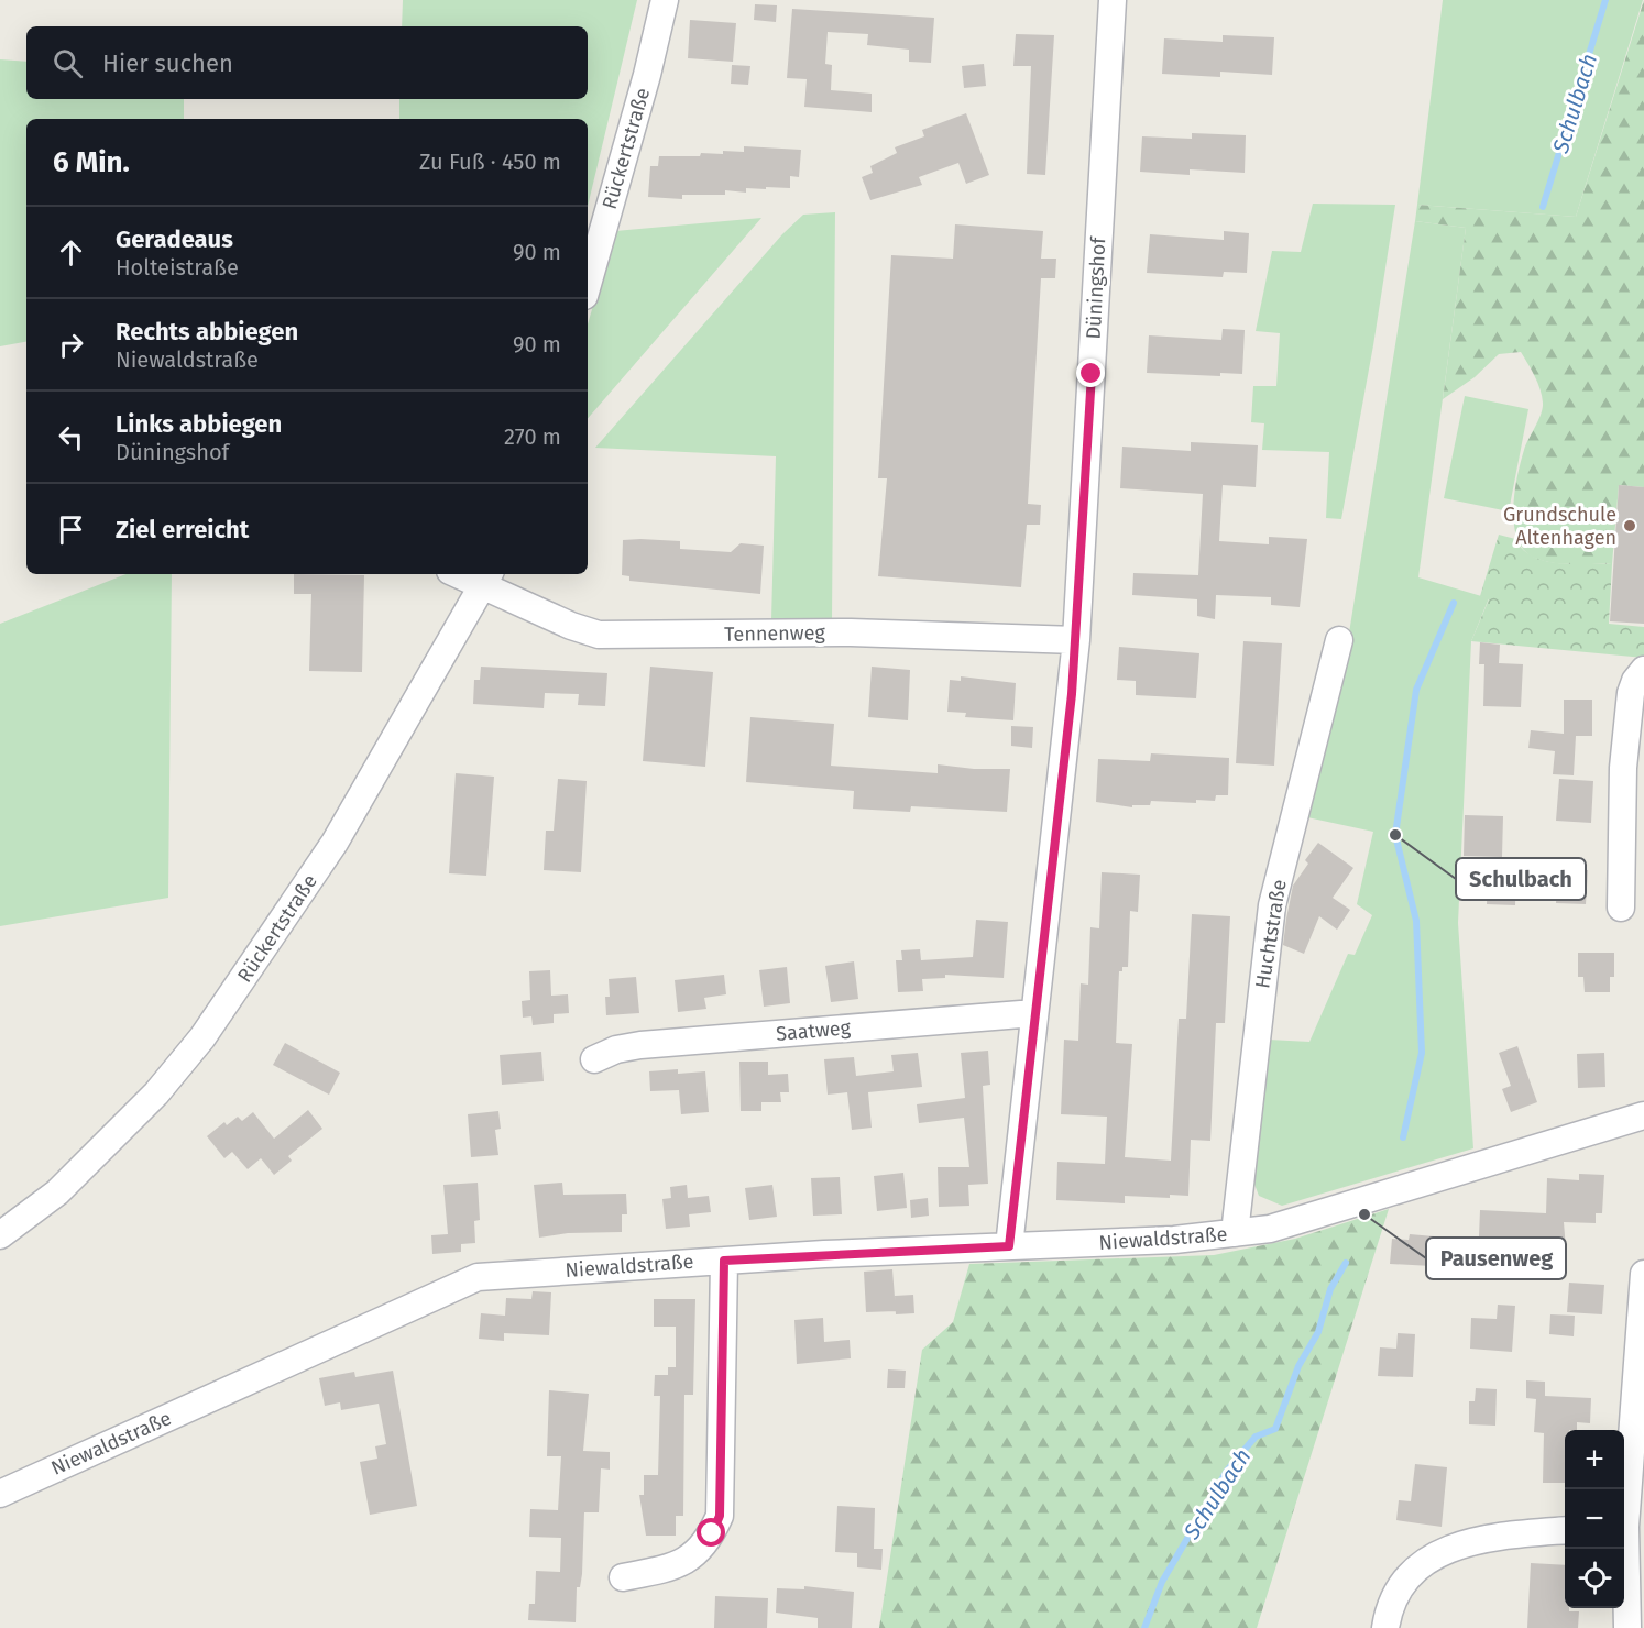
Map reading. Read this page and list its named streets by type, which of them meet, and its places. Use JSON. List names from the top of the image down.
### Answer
{
  "streets": {
    "street": [
      "Rückertstraße",
      "Düningshof",
      "Tennenweg",
      "Huchtstraße",
      "Saatweg",
      "Niewaldstraße"
    ]
  },
  "crossings": [
    ["Rückertstraße", "Tennenweg"],
    ["Düningshof", "Tennenweg"],
    ["Düningshof", "Saatweg"],
    ["Düningshof", "Niewaldstraße"],
    ["Huchtstraße", "Niewaldstraße"]
  ],
  "water": ["Schulbach"],
  "places": ["Grundschule Altenhagen", "Schulbach", "Pausenweg"],
  "page": {
    "search": "Hier suchen",
    "heading": ["6 Min.", "Zu Fuß · 450 m"],
    "list": [
      ["Geradeaus", "Holteistraße", "90 m"],
      ["Rechts abbiegen", "Niewaldstraße", "90 m"],
      ["Links abbiegen", "Düningshof", "270 m"],
      "Ziel erreicht"
    ],
    "map_buttons": ["+", "−"]
  }
}
